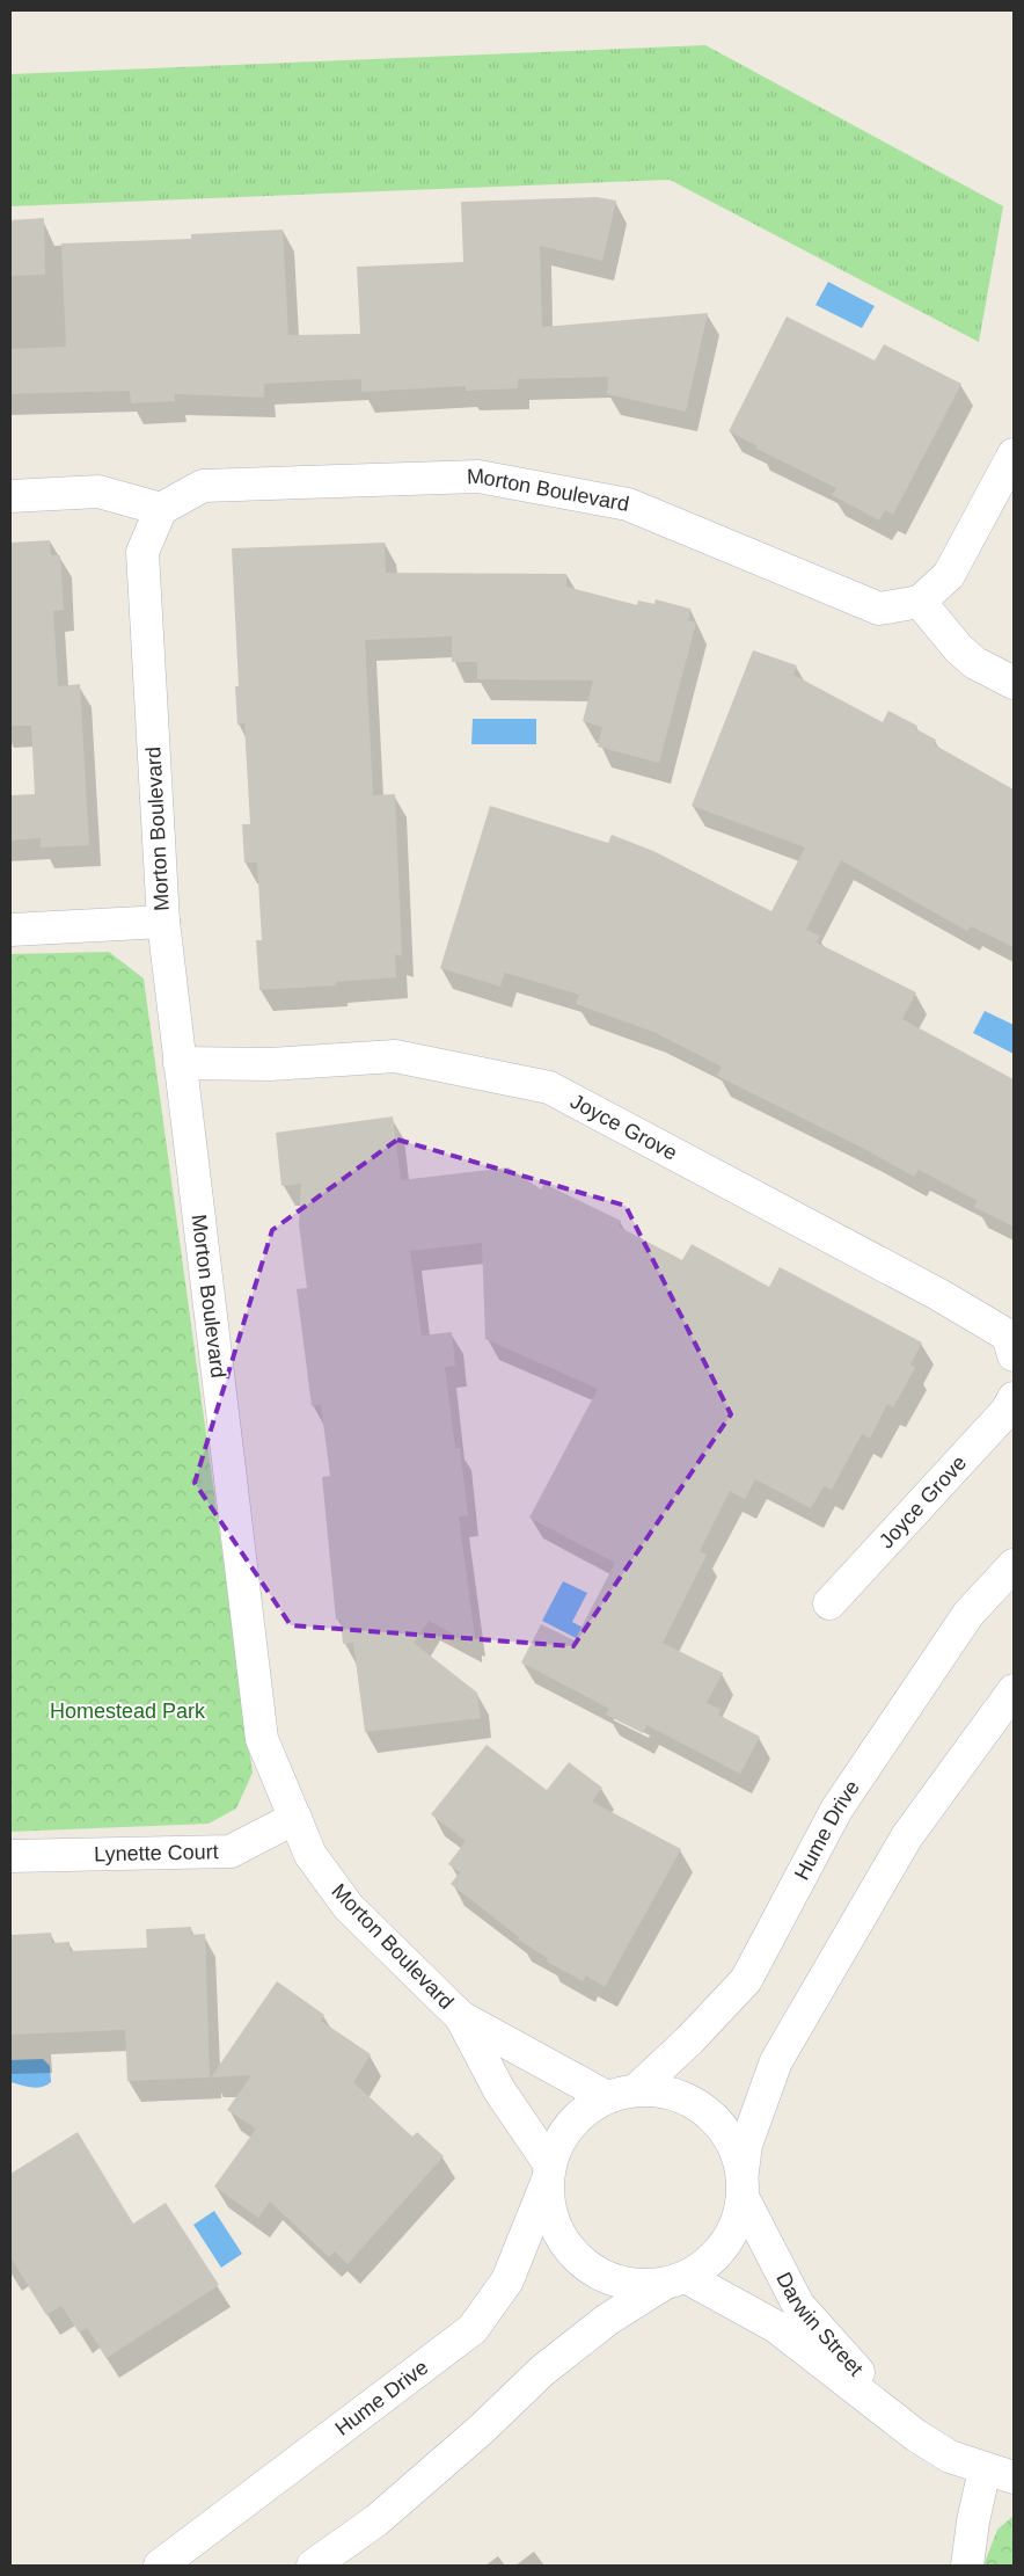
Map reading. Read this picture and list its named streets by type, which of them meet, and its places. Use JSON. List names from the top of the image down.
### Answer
{
  "streets": {
    "street": [
      "Morton Boulevard",
      "Joyce Grove",
      "Hume Drive",
      "Lynette Court",
      "Darwin Street"
    ]
  },
  "crossings": [
    ["Morton Boulevard", "Joyce Grove"],
    ["Morton Boulevard", "Hume Drive"],
    ["Morton Boulevard", "Lynette Court"],
    ["Morton Boulevard", "Darwin Street"],
    ["Hume Drive", "Darwin Street"]
  ],
  "parks": ["Homestead Park"]
}
